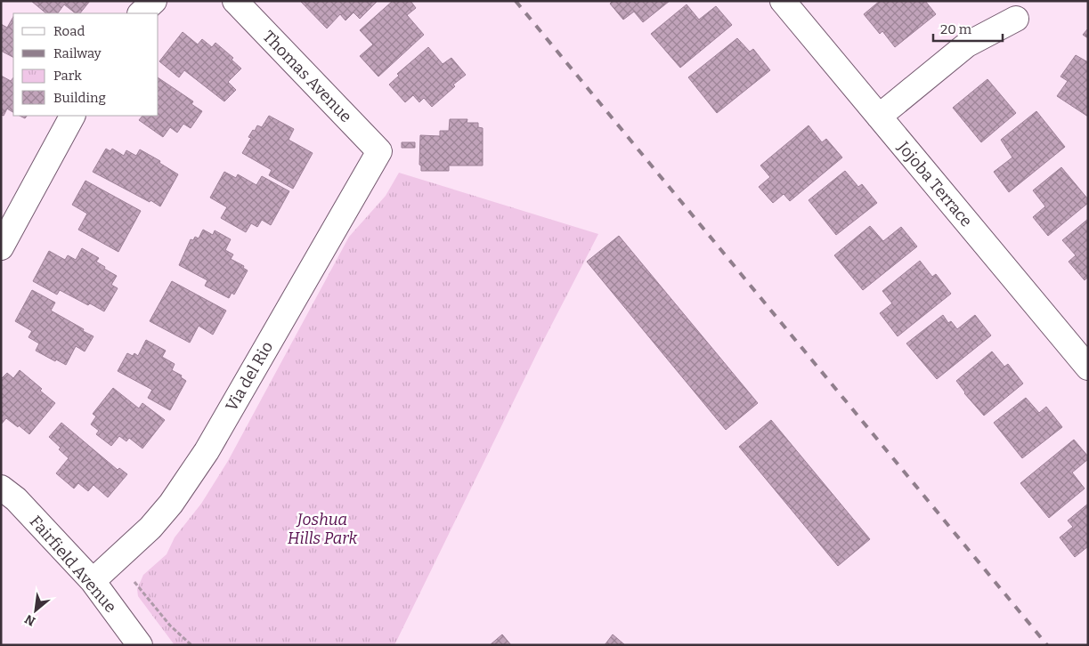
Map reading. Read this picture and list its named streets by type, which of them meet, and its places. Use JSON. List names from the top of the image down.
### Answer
{
  "streets": {
    "street": [
      "Thomas Avenue",
      "Jojoba Terrace",
      "Via del Rio",
      "Fairfield Avenue"
    ]
  },
  "crossings": [
    ["Thomas Avenue", "Via del Rio"],
    ["Via del Rio", "Fairfield Avenue"]
  ],
  "parks": ["Joshua Hills Park"],
  "legend": [
    "Road",
    "Railway",
    "Park",
    "Building"
  ],
  "scale_bar": "20 m",
  "north": "bottom left"
}
